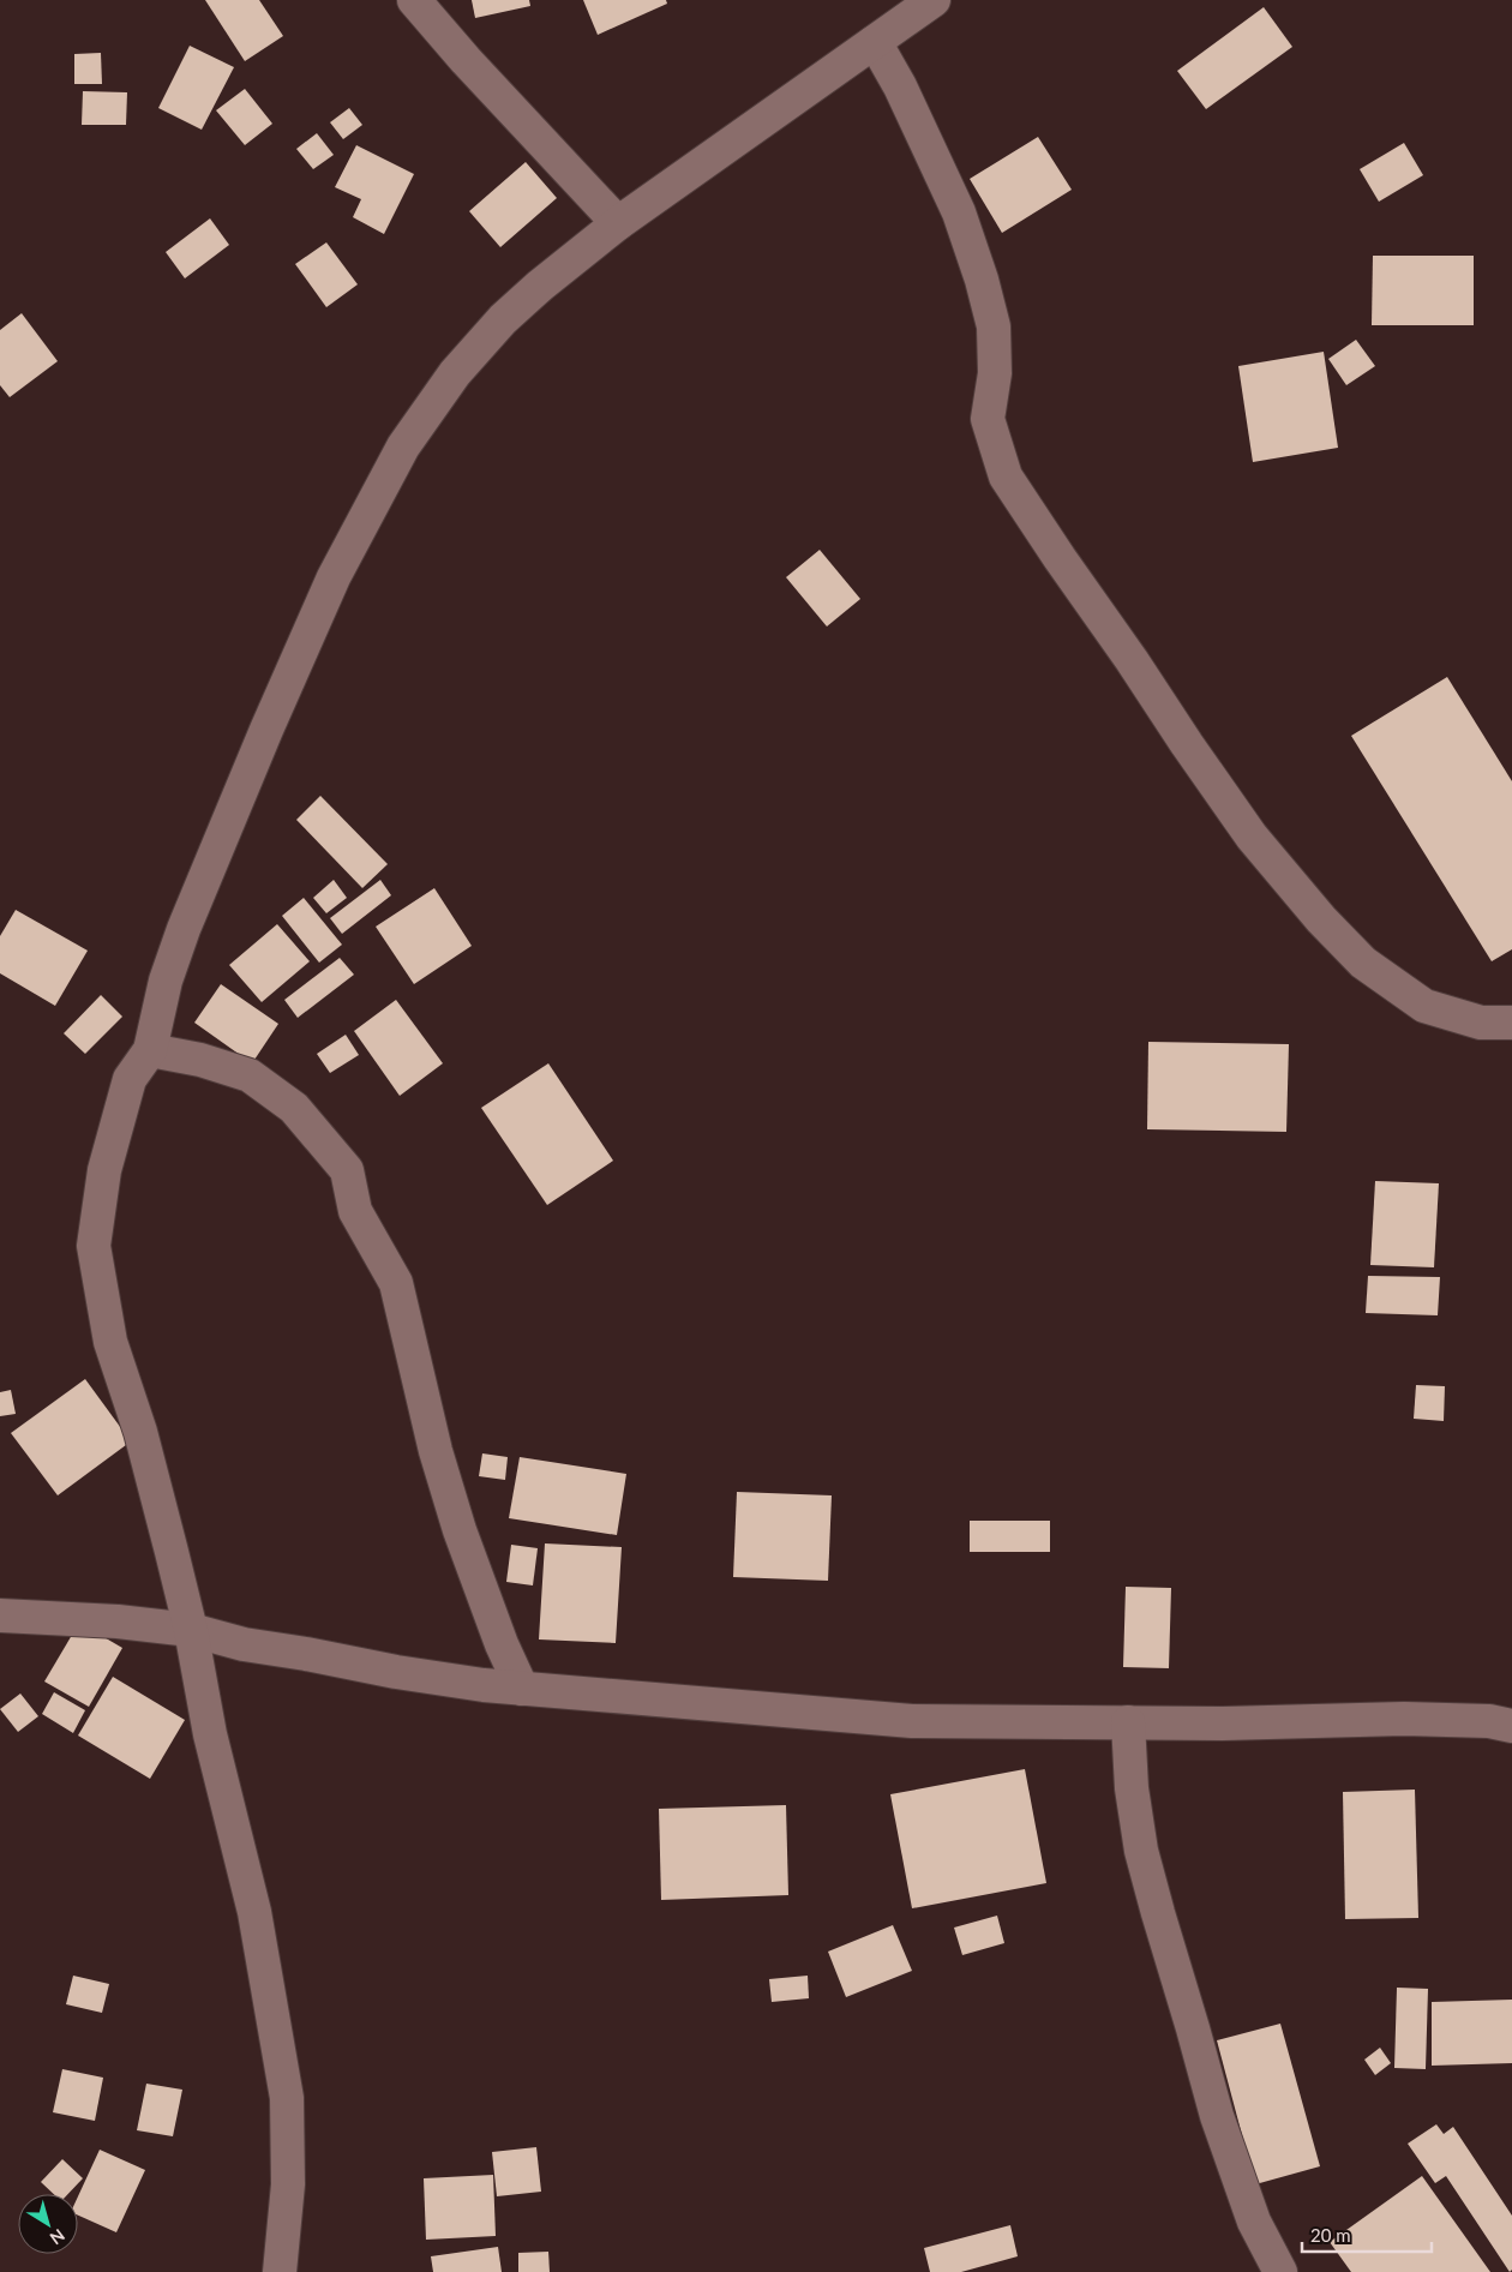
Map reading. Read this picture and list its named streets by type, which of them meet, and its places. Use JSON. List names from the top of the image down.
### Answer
{
  "scale_bar": "20 m",
  "north": "bottom right"
}
